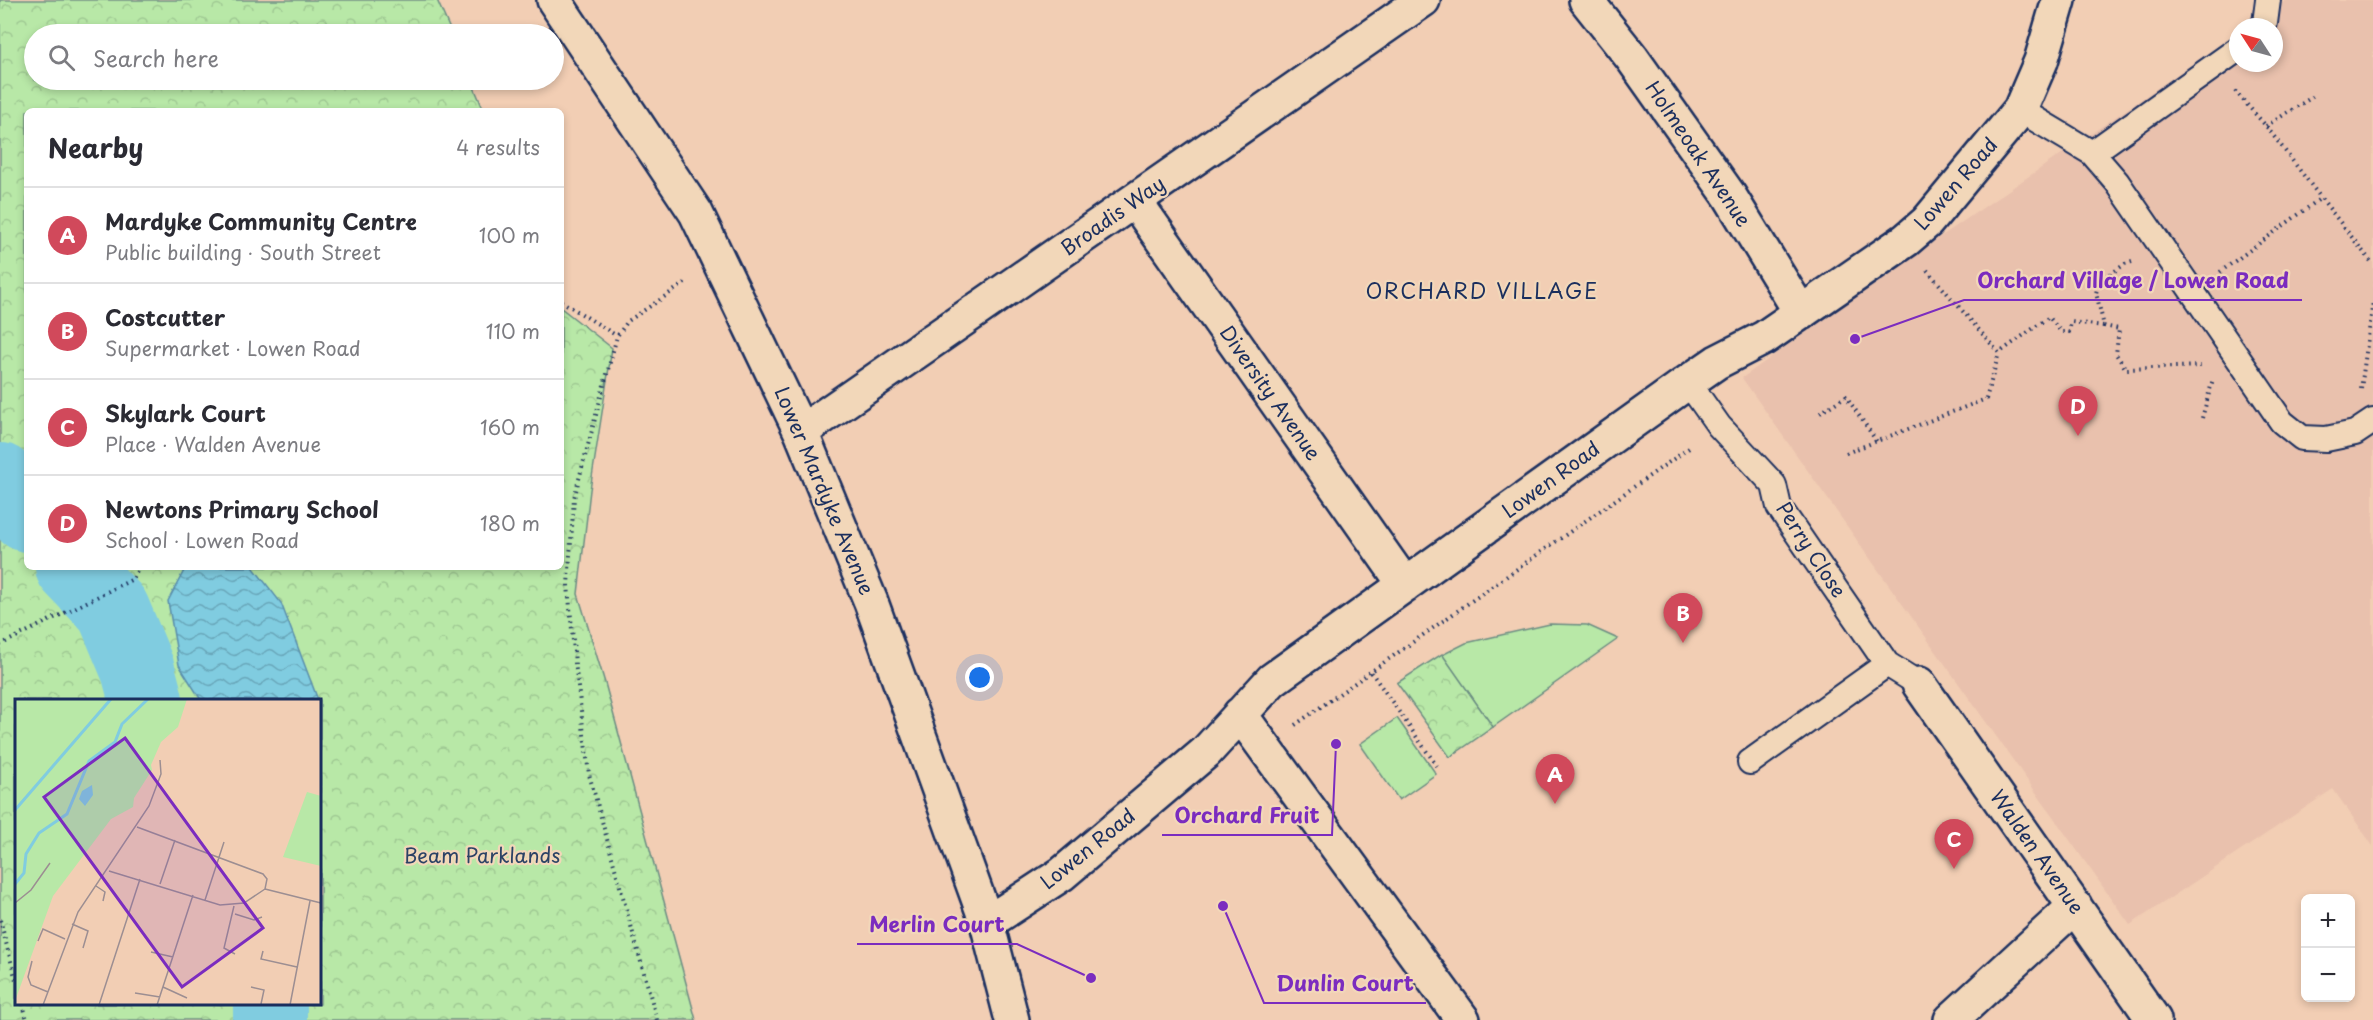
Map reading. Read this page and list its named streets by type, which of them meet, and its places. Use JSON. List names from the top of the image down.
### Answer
{
  "streets": {
    "street": [
      "Holmeoak Avenue",
      "Lowen Road",
      "Broadis Way",
      "Diversity Avenue",
      "Lower Mardyke Avenue",
      "Walden Avenue"
    ],
    "lane": ["Perry Close"]
  },
  "crossings": [
    ["Holmeoak Avenue", "Lowen Road"],
    ["Lowen Road", "Diversity Avenue"],
    ["Lowen Road", "Lower Mardyke Avenue"],
    ["Lowen Road", "Perry Close"],
    ["Broadis Way", "Diversity Avenue"],
    ["Broadis Way", "Lower Mardyke Avenue"],
    ["Perry Close", "Walden Avenue"]
  ],
  "districts": ["ORCHARD VILLAGE"],
  "parks": ["Beam Parklands"],
  "places": [
    "Orchard Village / Lowen Road",
    "Orchard Fruit",
    "Dunlin Court",
    "Merlin Court"
  ],
  "north": "top left",
  "page": {
    "search": "Search here",
    "heading": ["Nearby", "4 results"],
    "list": [
      {
        "mark": "A",
        "name": "Mardyke Community Centre",
        "note": "Public building · South Street",
        "value": "100 m"
      },
      {
        "mark": "B",
        "name": "Costcutter",
        "note": "Supermarket · Lowen Road",
        "value": "110 m"
      },
      {
        "mark": "C",
        "name": "Skylark Court",
        "note": "Place · Walden Avenue",
        "value": "160 m"
      },
      {
        "mark": "D",
        "name": "Newtons Primary School",
        "note": "School · Lowen Road",
        "value": "180 m"
      }
    ],
    "pins": [
      "D",
      "B",
      "A",
      "C"
    ],
    "map_buttons": ["+", "−"]
  }
}
